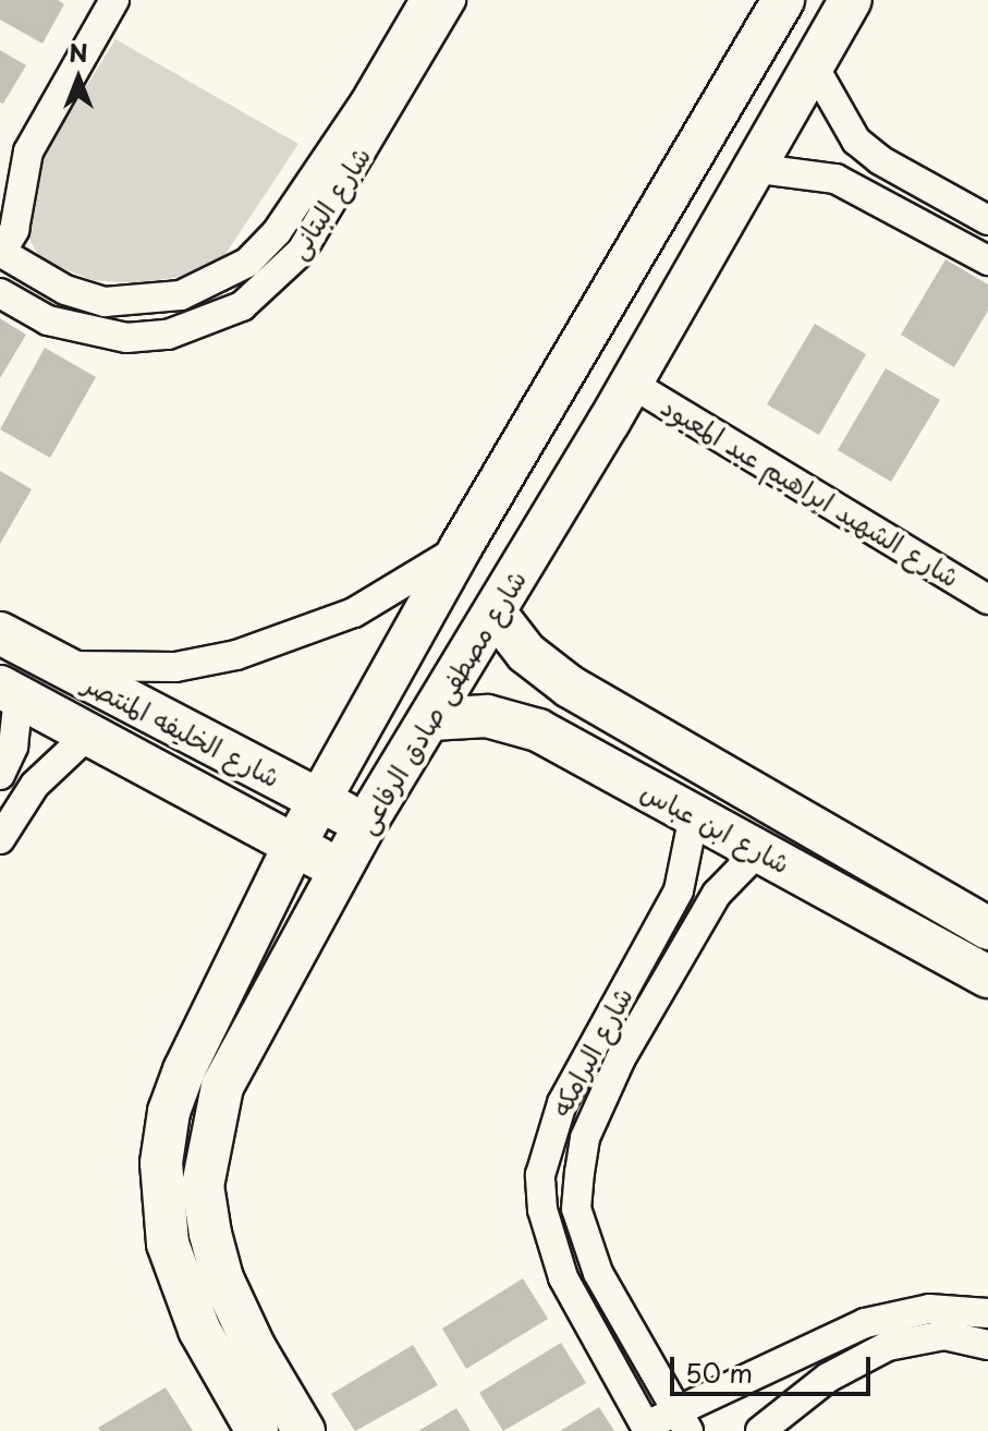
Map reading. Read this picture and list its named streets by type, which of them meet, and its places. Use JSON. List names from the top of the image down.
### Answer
{
  "streets": {
    "street": [
      "شارع البتانى",
      "شارع الشهيد ابراهيم عبد المعبود",
      "شارع مصطفى صادق الرفاعى",
      "شارع الخليفه المنتصر",
      "شارع ابن عباس",
      "شارع البرامكه"
    ]
  },
  "crossings": [
    ["شارع الشهيد ابراهيم عبد المعبود", "شارع مصطفى صادق الرفاعى"],
    ["شارع مصطفى صادق الرفاعى", "شارع الخليفه المنتصر"],
    ["شارع مصطفى صادق الرفاعى", "شارع ابن عباس"],
    ["شارع ابن عباس", "شارع البرامكه"]
  ],
  "scale_bar": "50 m",
  "north": "top"
}
